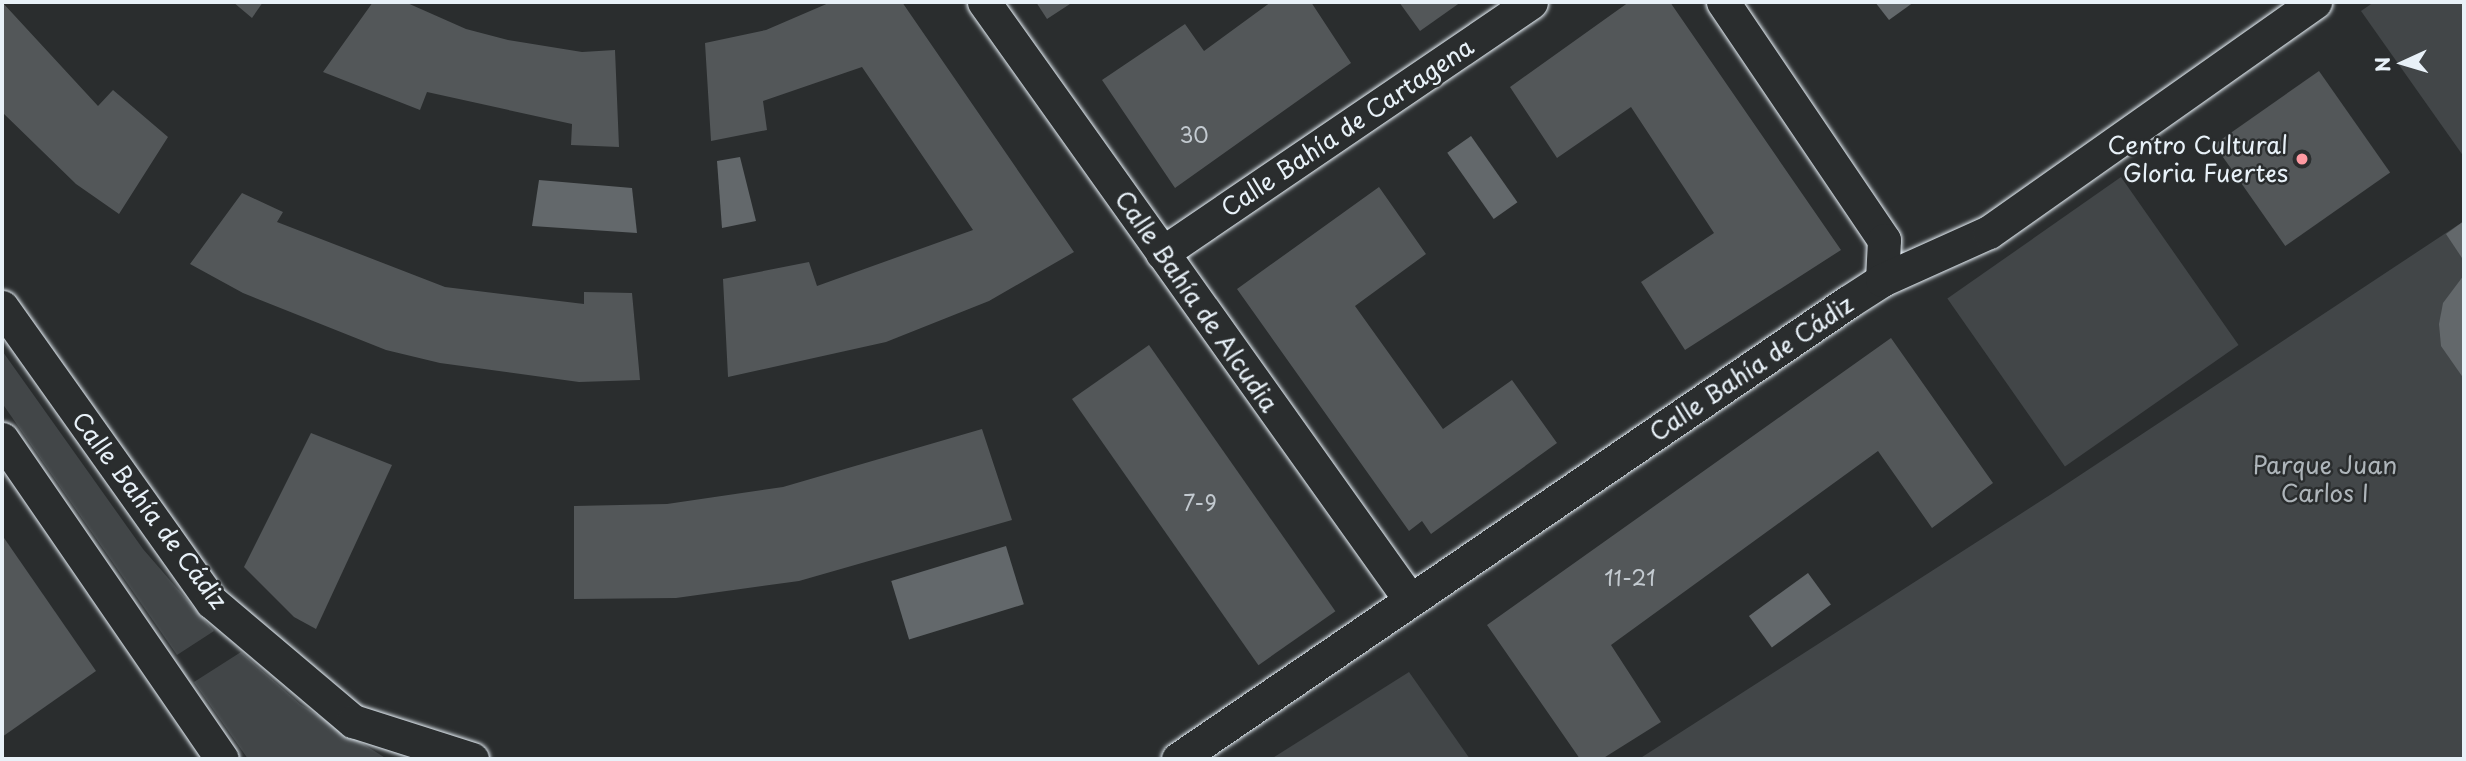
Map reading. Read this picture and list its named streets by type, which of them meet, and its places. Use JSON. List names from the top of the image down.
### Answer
{
  "streets": {
    "street": ["Calle Bahía de Cartagena", "Calle Bahía de Alcudia", "Calle Bahía de Cádiz"]
  },
  "crossings": [
    ["Calle Bahía de Cartagena", "Calle Bahía de Alcudia"],
    ["Calle Bahía de Alcudia", "Calle Bahía de Cádiz"]
  ],
  "parks": ["Parque Juan Carlos I"],
  "places": ["Centro Cultural Gloria Fuertes"],
  "house_numbers": ["30", "7-9", "11-21"],
  "north": "left"
}
